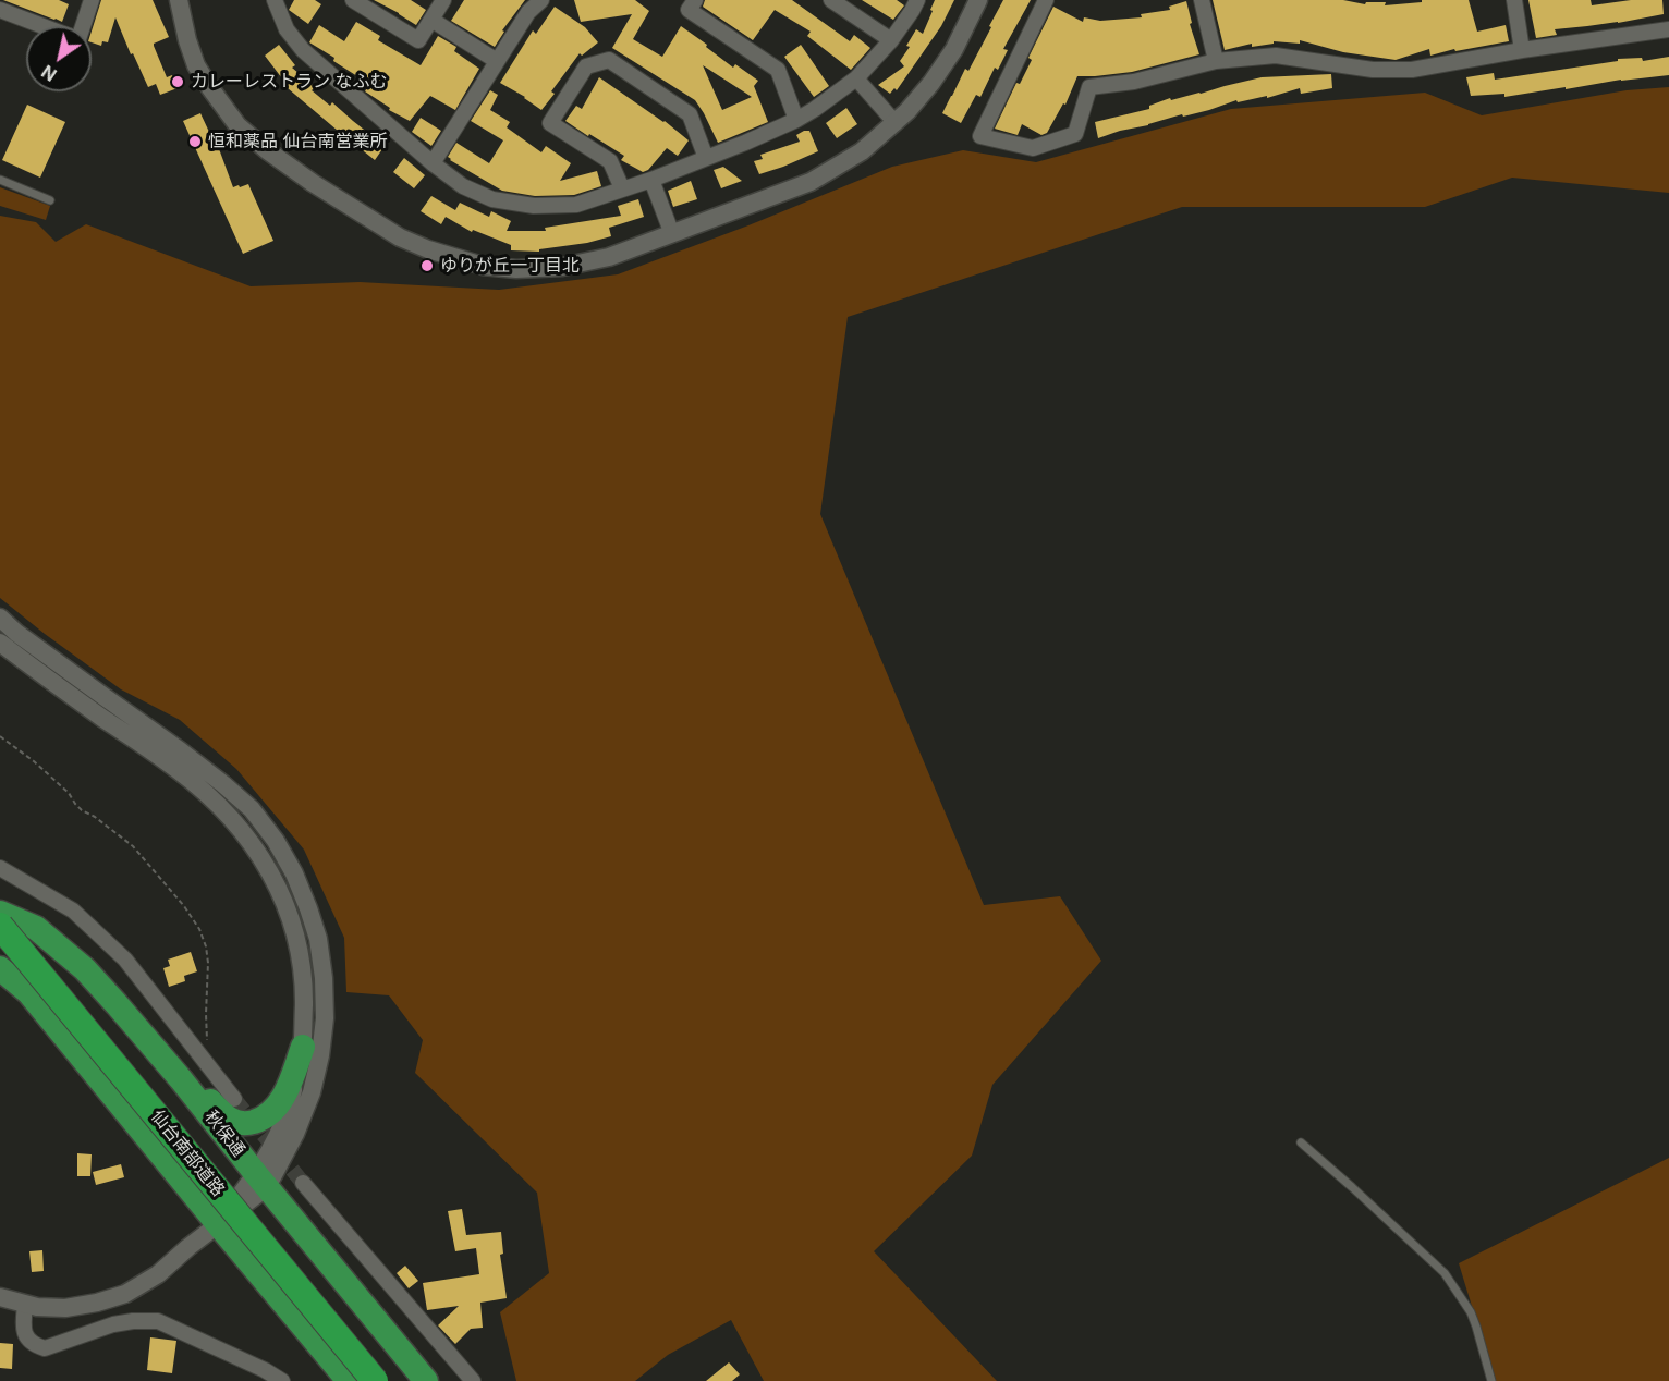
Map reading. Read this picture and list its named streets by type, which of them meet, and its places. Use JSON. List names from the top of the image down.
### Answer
{
  "streets": {
    "highway": ["秋保通", "仙台南部道路"]
  },
  "places": ["カレーレストラン なふむ", "恒和薬品 仙台南営業所", "ゆりが丘一丁目北"],
  "north": "bottom left"
}
